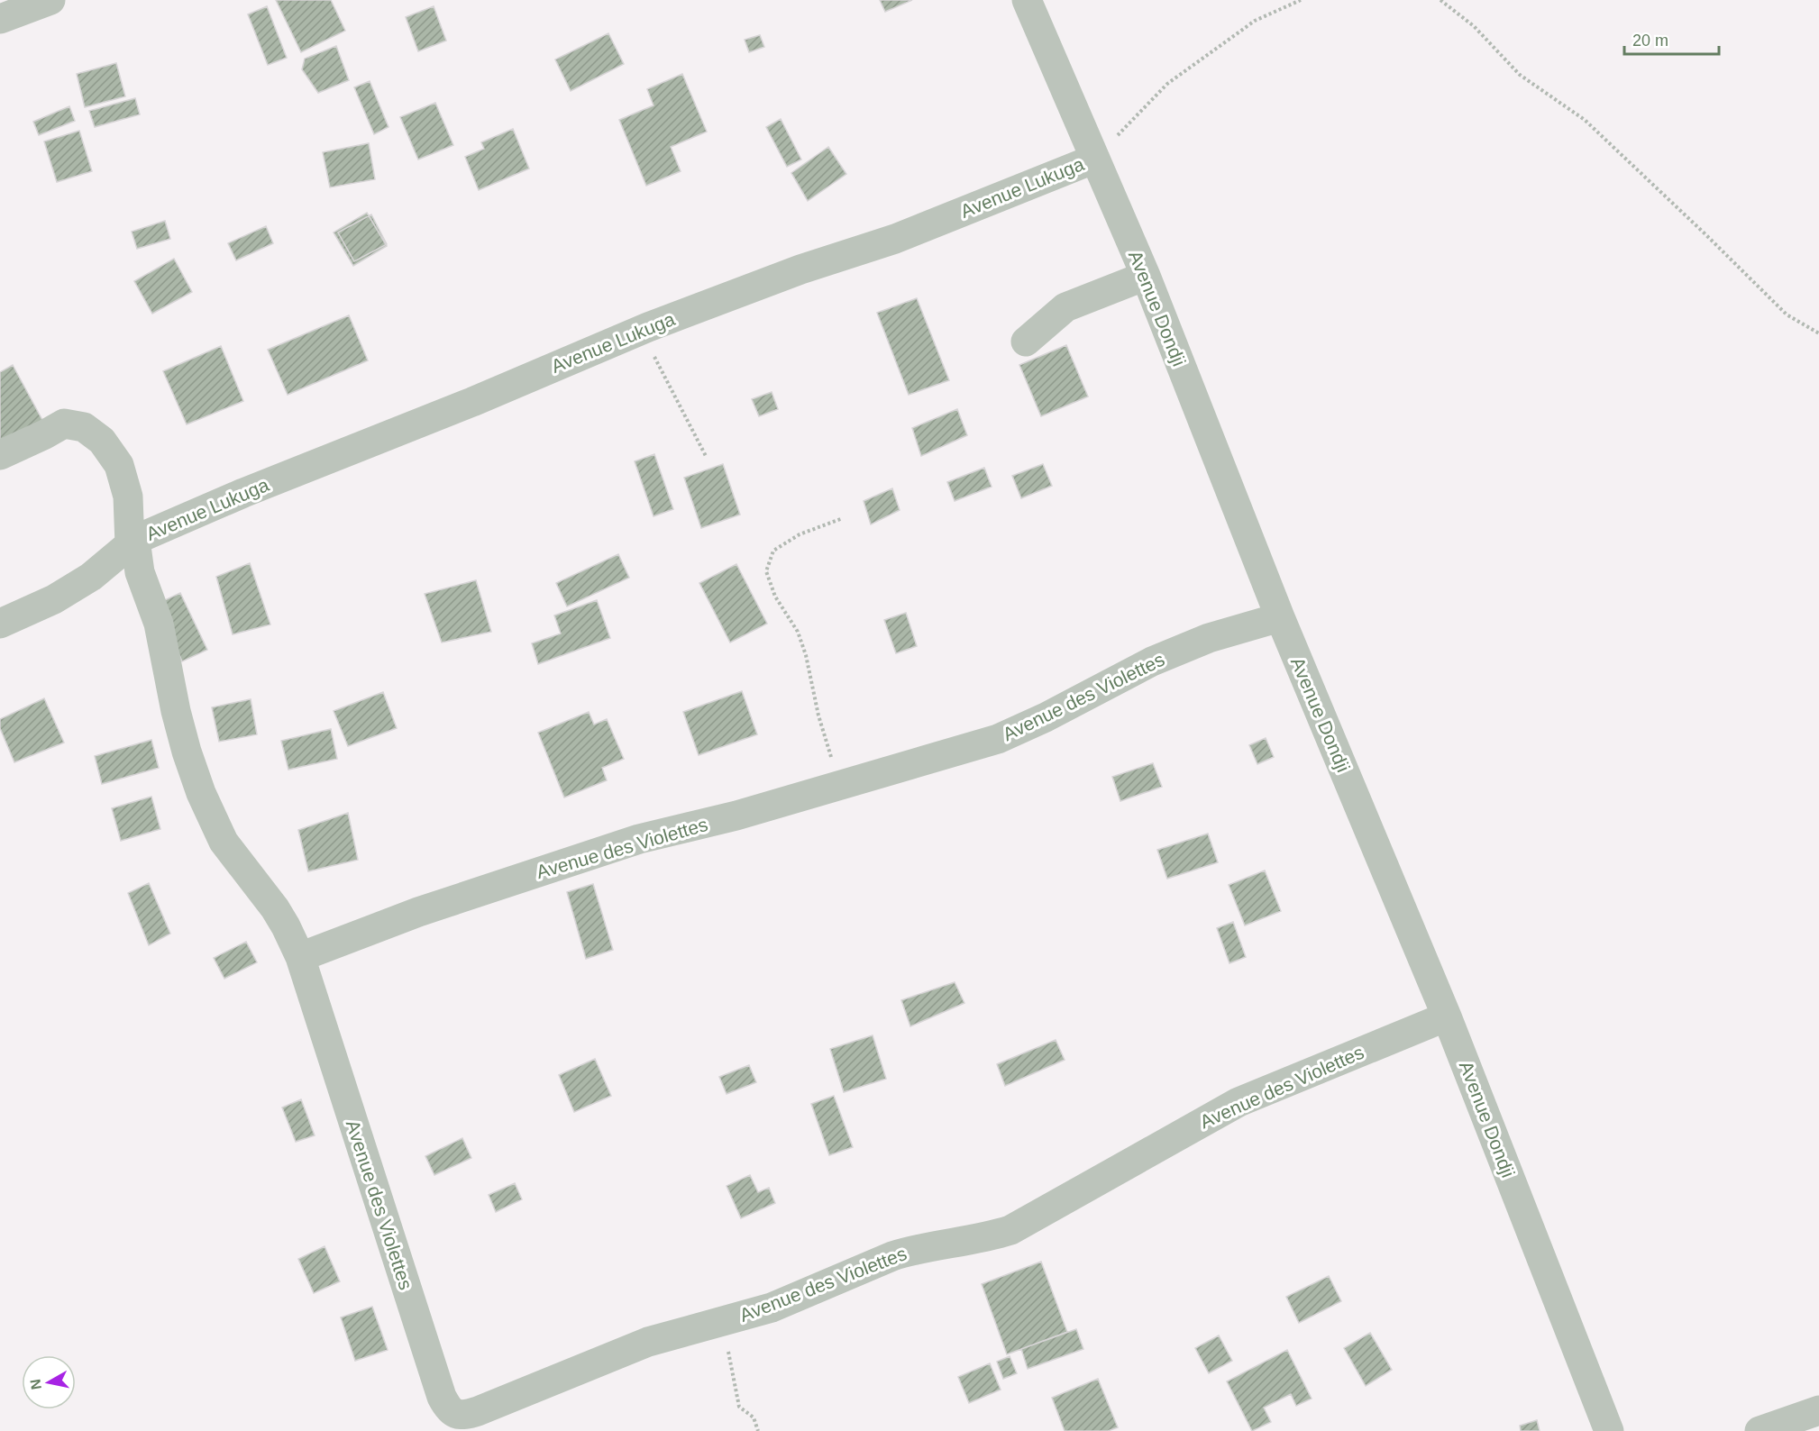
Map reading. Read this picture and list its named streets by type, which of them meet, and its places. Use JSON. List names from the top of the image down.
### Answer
{
  "streets": {
    "street": ["Avenue Lukuga", "Avenue Dondji", "Avenue des Violettes"]
  },
  "crossings": [
    ["Avenue Lukuga", "Avenue Dondji"],
    ["Avenue Dondji", "Avenue des Violettes"]
  ],
  "scale_bar": "20 m",
  "north": "left"
}
